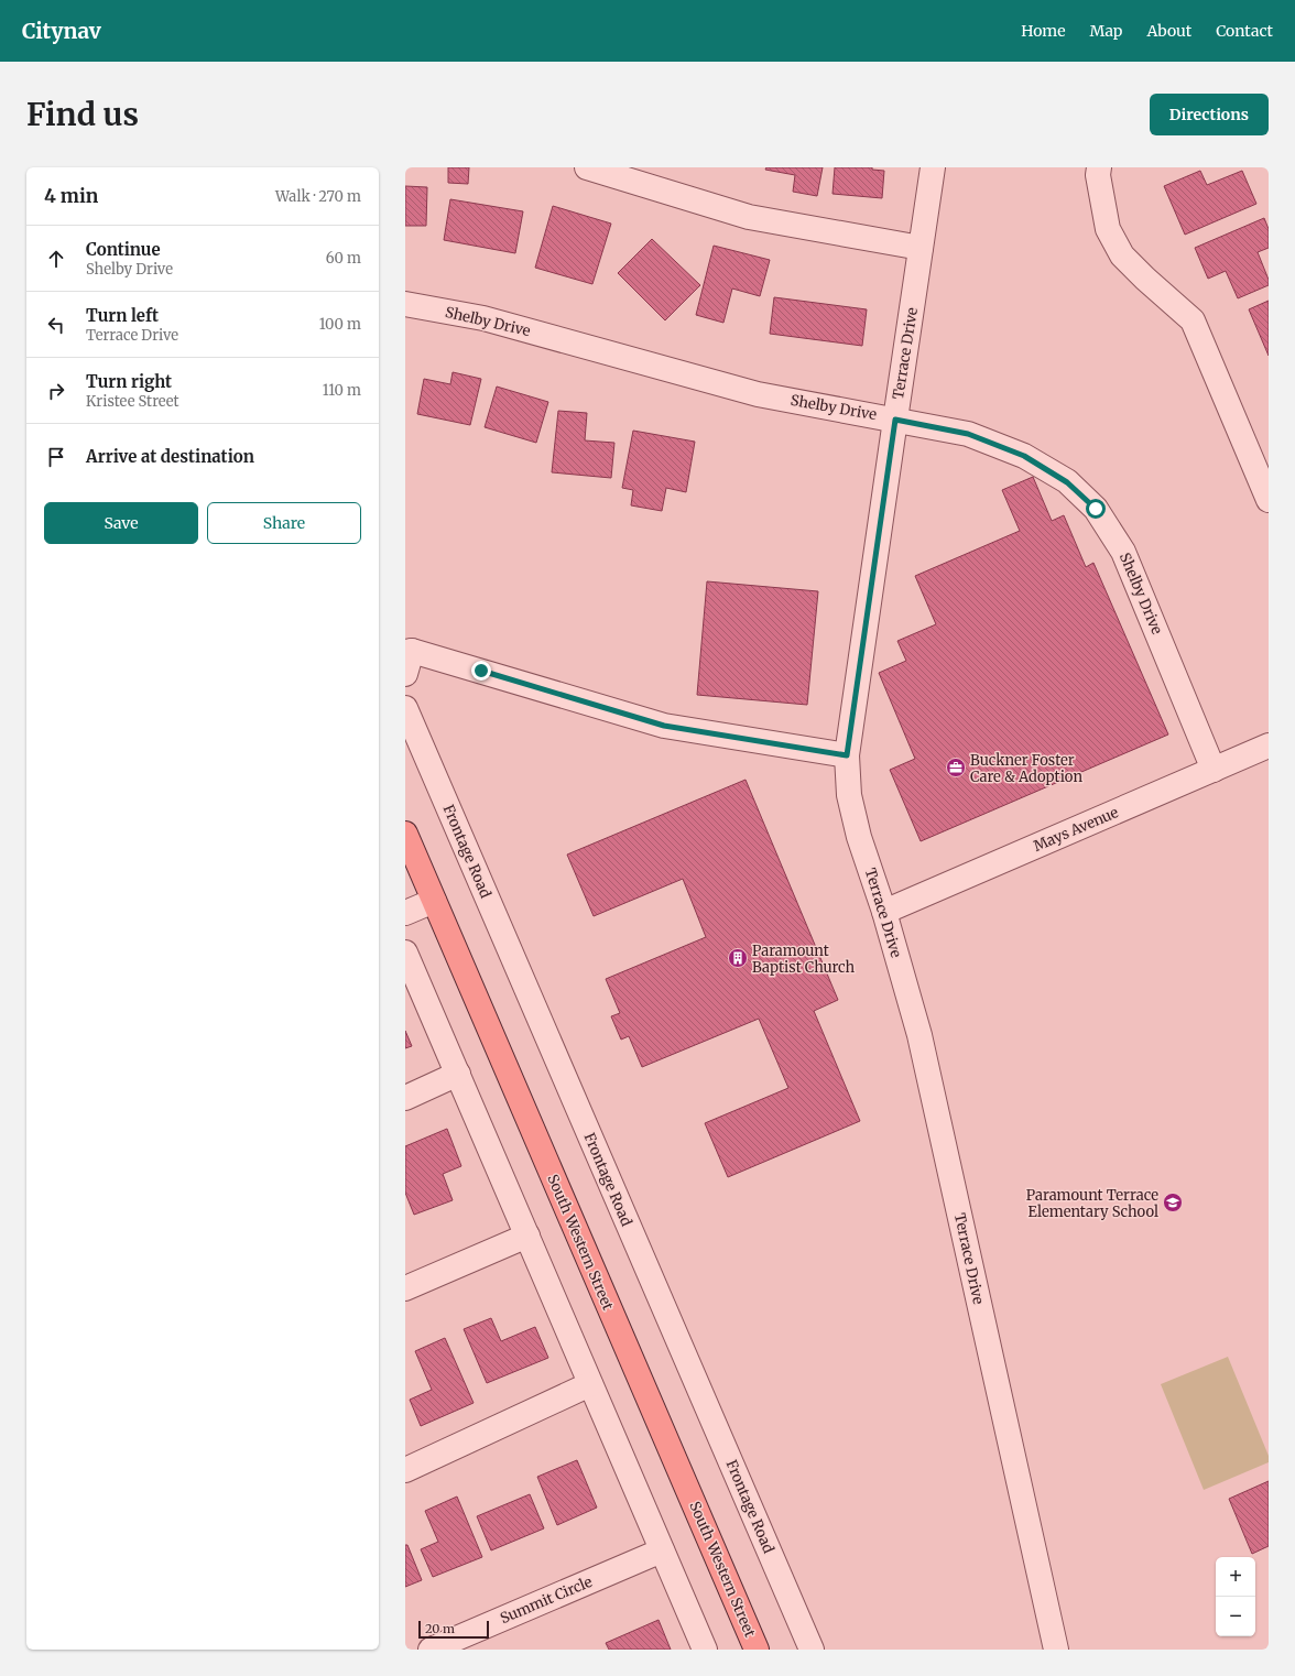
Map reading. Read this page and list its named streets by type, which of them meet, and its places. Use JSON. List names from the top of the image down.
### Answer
{
  "streets": {
    "main road": ["South Western Street"],
    "street": [
      "Shelby Drive",
      "Terrace Drive",
      "Mays Avenue",
      "Frontage Road",
      "Summit Circle"
    ]
  },
  "crossings": [
    ["Shelby Drive", "Terrace Drive"],
    ["Shelby Drive", "Mays Avenue"],
    ["Terrace Drive", "Mays Avenue"]
  ],
  "places": {
    "office": ["Buckner Foster Care & Adoption"],
    "building": ["Paramount Baptist Church"],
    "school or university": ["Paramount Terrace Elementary School"]
  },
  "scale_bar": "20 m",
  "page": {
    "header": "Citynav",
    "nav": [
      "Home",
      "Map",
      "About",
      "Contact"
    ],
    "buttons": [
      "Directions",
      ["Save", "Share"]
    ],
    "title": "Find us",
    "heading": ["4 min", "Walk · 270 m"],
    "list": [
      ["Continue", "Shelby Drive", "60 m"],
      ["Turn left", "Terrace Drive", "100 m"],
      ["Turn right", "Kristee Street", "110 m"],
      "Arrive at destination"
    ],
    "map_buttons": ["+", "−"],
    "scale": "20 m"
  }
}
